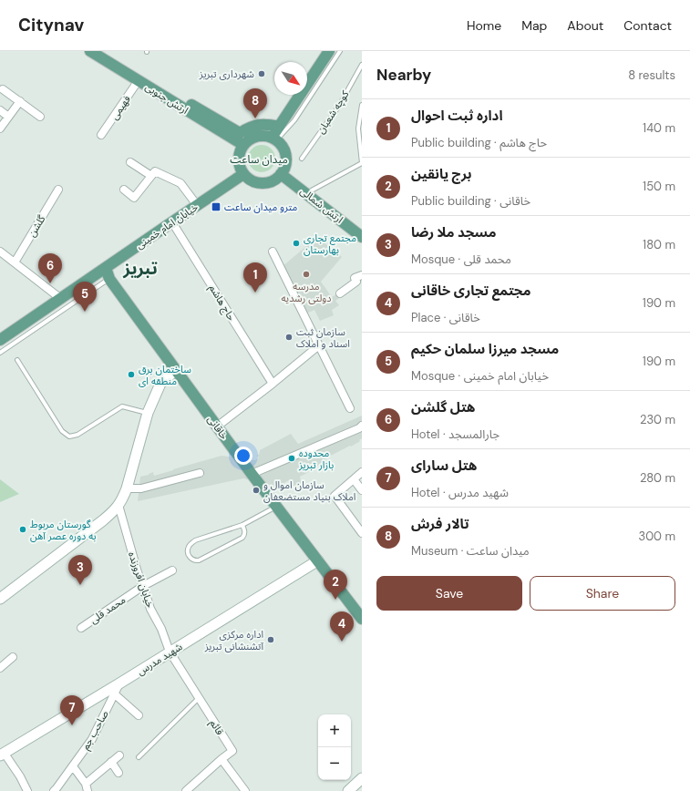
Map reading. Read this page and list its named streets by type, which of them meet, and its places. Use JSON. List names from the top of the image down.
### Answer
{
  "streets": {
    "main road": [
      "ارتش جنوبی",
      "ارتش شمالی",
      "خیابان امام خمینی",
      "خاقانی",
      "شهید مدرس"
    ],
    "street": [
      "فهیمی",
      "گلشن",
      "حاج هاشم",
      "خیابان افروزنده",
      "محمد قلی",
      "قائم",
      "صاحب جم"
    ],
    "lane": ["کوچه شعبان"]
  },
  "crossings": [
    ["ارتش جنوبی", "فهیمی"],
    ["ارتش جنوبی", "ارتش شمالی"],
    ["ارتش جنوبی", "خیابان امام خمینی"],
    ["ارتش شمالی", "خیابان امام خمینی"],
    ["خیابان امام خمینی", "حاج هاشم"],
    ["خیابان امام خمینی", "خاقانی"],
    ["خاقانی", "شهید مدرس"],
    ["خیابان افروزنده", "محمد قلی"],
    ["خیابان افروزنده", "شهید مدرس"],
    ["خیابان افروزنده", "قائم"],
    ["شهید مدرس", "قائم"],
    ["شهید مدرس", "صاحب جم"]
  ],
  "districts": ["میدان ساعت", "تبریز"],
  "places": {
    "other": [
      "شهرداری تبریز",
      "مجتمع تجاری بهارستان",
      "مدرسه دولتی رشدیه",
      "سازمان ثبت اسناد و املاک",
      "ساختمان برق منطقه ای",
      "محدوده بازار تبریز",
      "سازمان اموال و املاک بنیاد مستضعفان",
      "گورستان مربوط به دوره عصر آهن",
      "اداره مرکزی آتشنشانی تبریز"
    ],
    "transit": ["مترو میدان ساعت"]
  },
  "north": "bottom right",
  "page": {
    "header": "Citynav",
    "nav": [
      "Home",
      "Map",
      "About",
      "Contact"
    ],
    "heading": ["Nearby", "8 results"],
    "pins": [
      "8",
      "6",
      "1",
      "5",
      "3",
      "2",
      "4",
      "7"
    ],
    "list": [
      {
        "mark": "1",
        "name": "اداره ثبت احوال",
        "note": "Public building · حاج هاشم",
        "value": "140 m"
      },
      {
        "mark": "2",
        "name": "برج یانقین",
        "note": "Public building · خاقانی",
        "value": "150 m"
      },
      {
        "mark": "3",
        "name": "مسجد ملا رضا",
        "note": "Mosque · محمد قلی",
        "value": "180 m"
      },
      {
        "mark": "4",
        "name": "مجتمع تجاری خاقانی",
        "note": "Place · خاقانی",
        "value": "190 m"
      },
      {
        "mark": "5",
        "name": "مسجد میرزا سلمان حکیم",
        "note": "Mosque · خیابان امام خمینی",
        "value": "190 m"
      },
      {
        "mark": "6",
        "name": "هتل گلشن",
        "note": "Hotel · جارالمسجد",
        "value": "230 m"
      },
      {
        "mark": "7",
        "name": "هتل سارای",
        "note": "Hotel · شهید مدرس",
        "value": "280 m"
      },
      {
        "mark": "8",
        "name": "تالار فرش",
        "note": "Museum · میدان ساعت",
        "value": "300 m"
      }
    ],
    "buttons": ["Save", "Share"],
    "map_buttons": ["+", "−"]
  }
}
